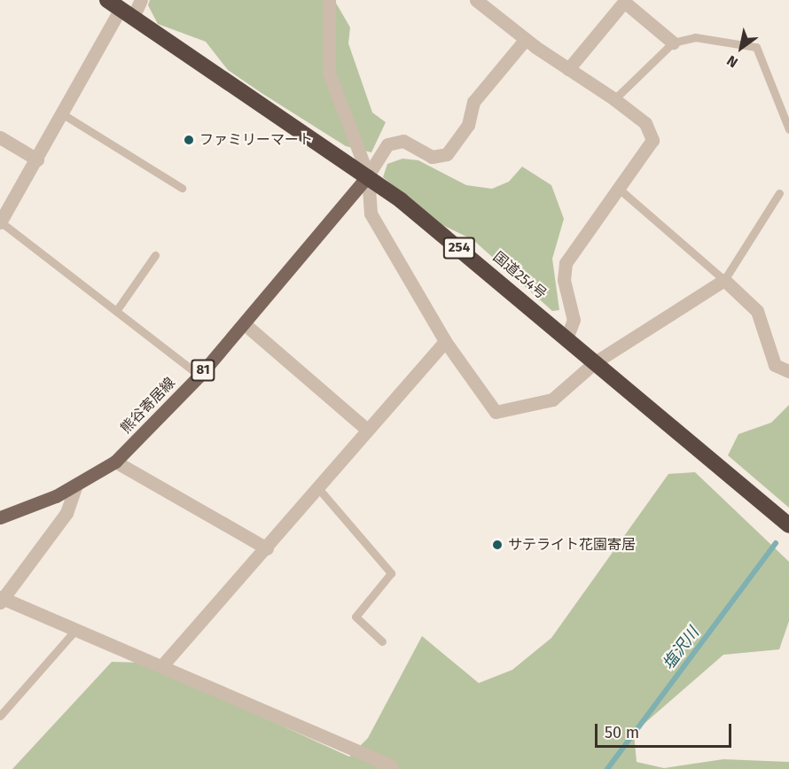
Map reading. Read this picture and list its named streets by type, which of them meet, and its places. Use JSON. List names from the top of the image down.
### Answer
{
  "streets": {
    "highway": ["254", "国道254号"],
    "main road": ["81", "熊谷寄居線"]
  },
  "crossings": [
    ["国道254号", "熊谷寄居線"]
  ],
  "water": ["塩沢川"],
  "places": ["ファミリーマート", "サテライト花園寄居"],
  "scale_bar": "50 m",
  "north": "bottom left"
}
